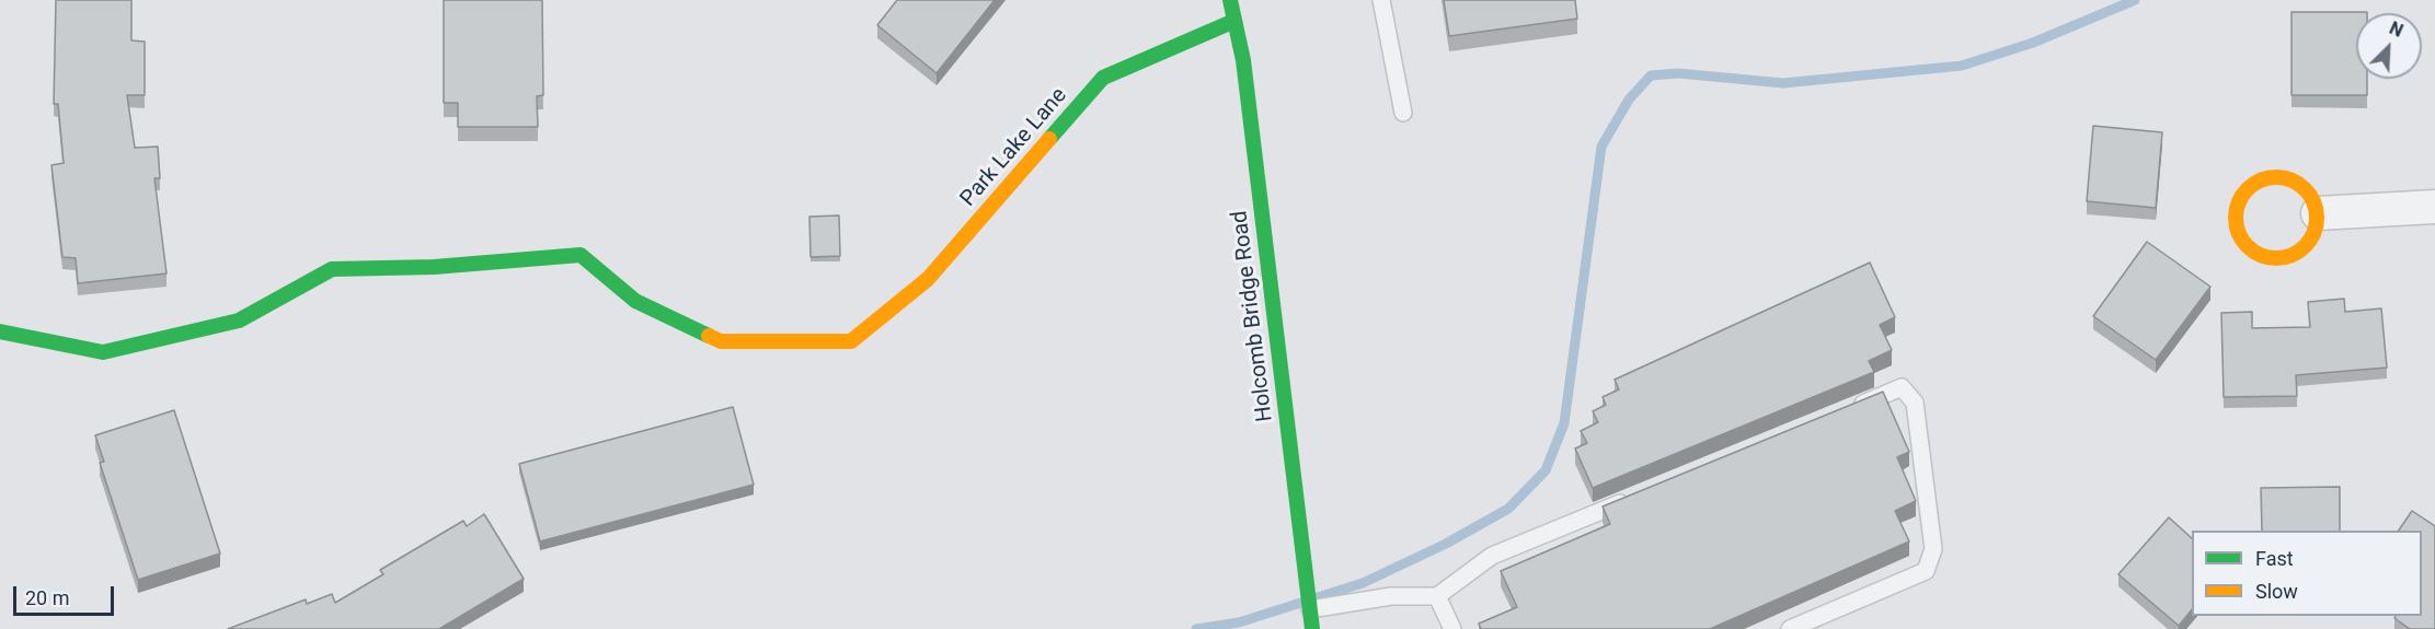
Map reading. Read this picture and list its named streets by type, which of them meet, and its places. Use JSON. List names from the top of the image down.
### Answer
{
  "streets": {
    "street": ["Park Lake Lane", "Holcomb Bridge Road"]
  },
  "crossings": [
    ["Park Lake Lane", "Holcomb Bridge Road"]
  ],
  "legend": ["Fast", "Slow"],
  "scale_bar": "20 m",
  "north": "top right"
}
